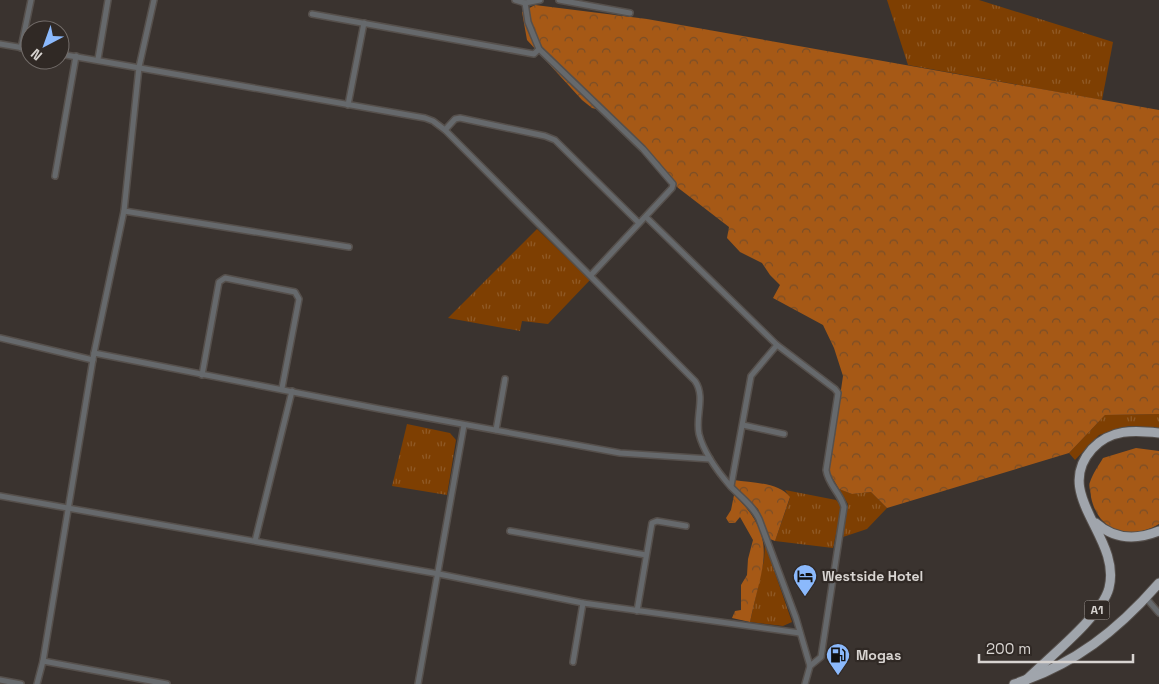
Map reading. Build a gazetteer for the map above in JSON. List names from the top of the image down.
{
  "streets": {
    "highway": ["A1"]
  },
  "places": {
    "hotel": ["Westside Hotel"],
    "fuel station": ["Mogas"]
  },
  "scale_bar": "200 m",
  "north": "bottom left"
}
